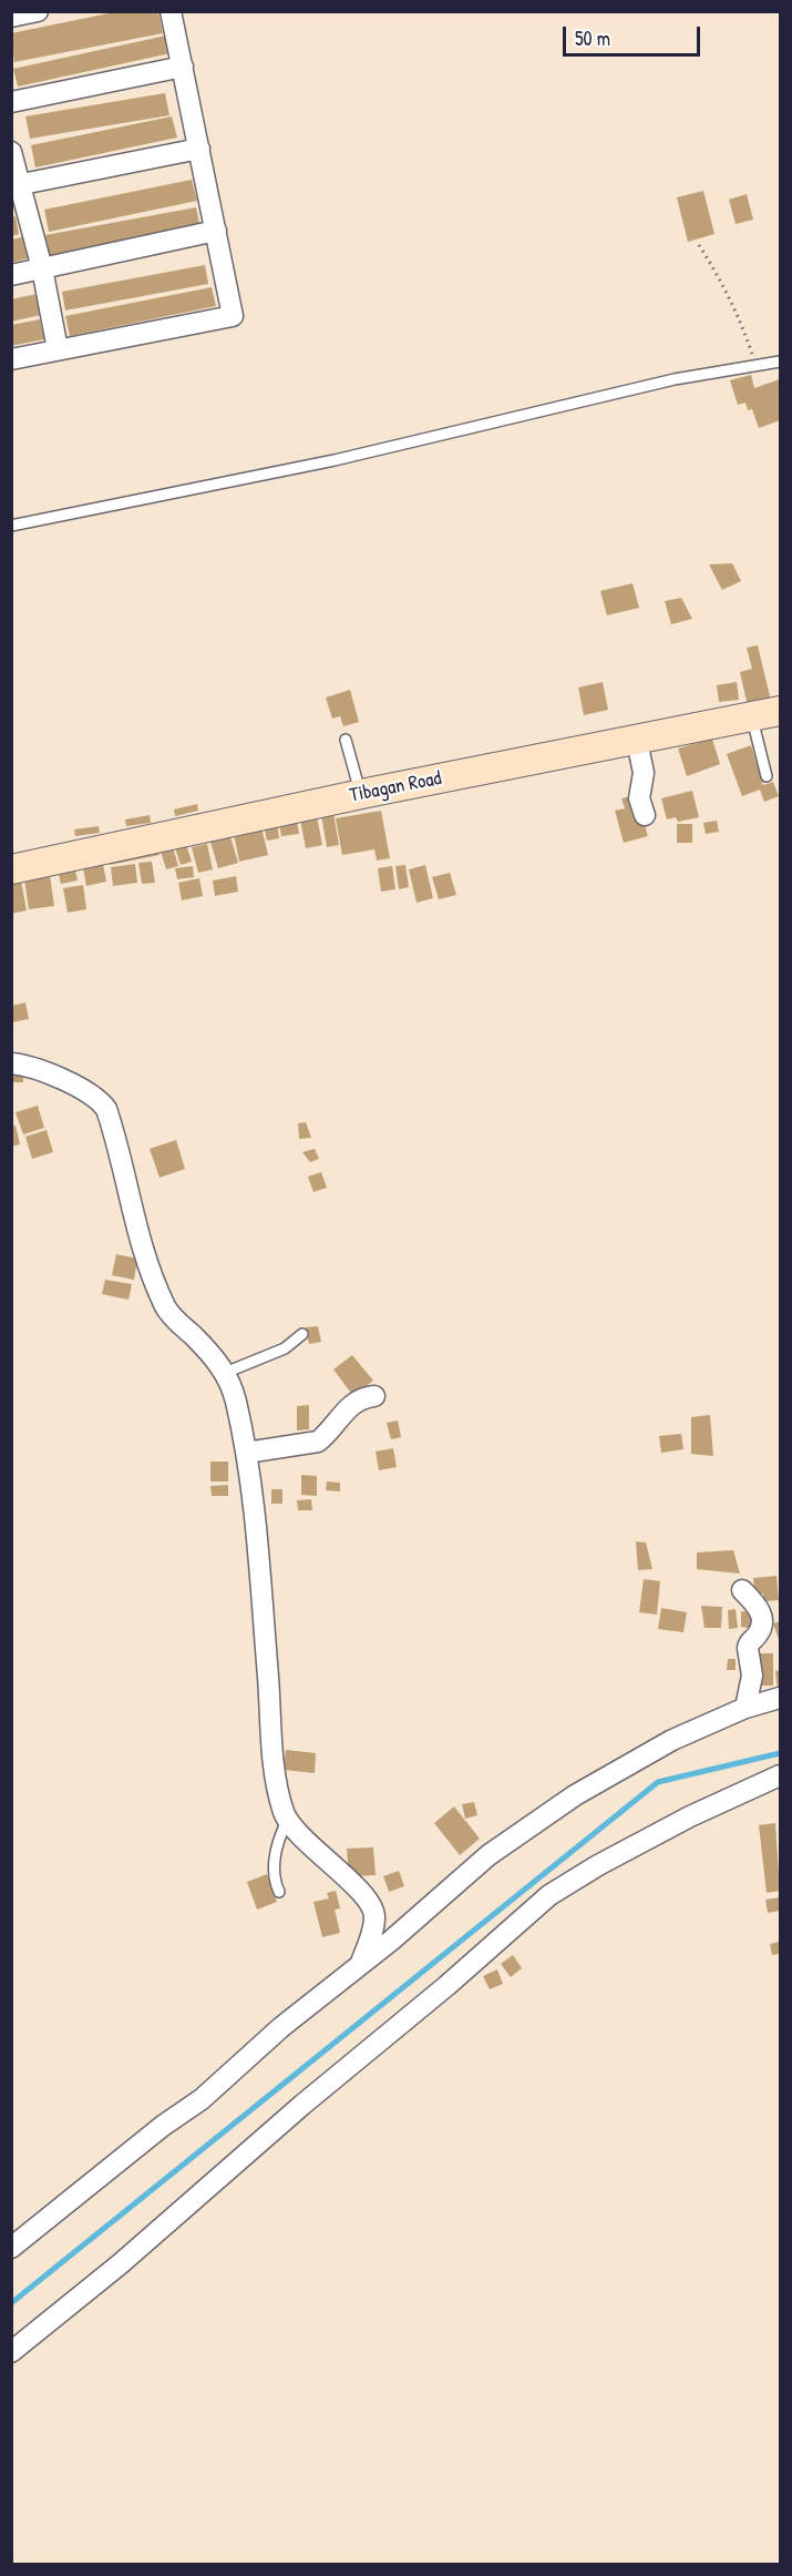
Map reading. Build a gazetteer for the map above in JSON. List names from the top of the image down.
{
  "streets": {
    "main road": ["Tibagan Road"]
  },
  "scale_bar": "50 m"
}
